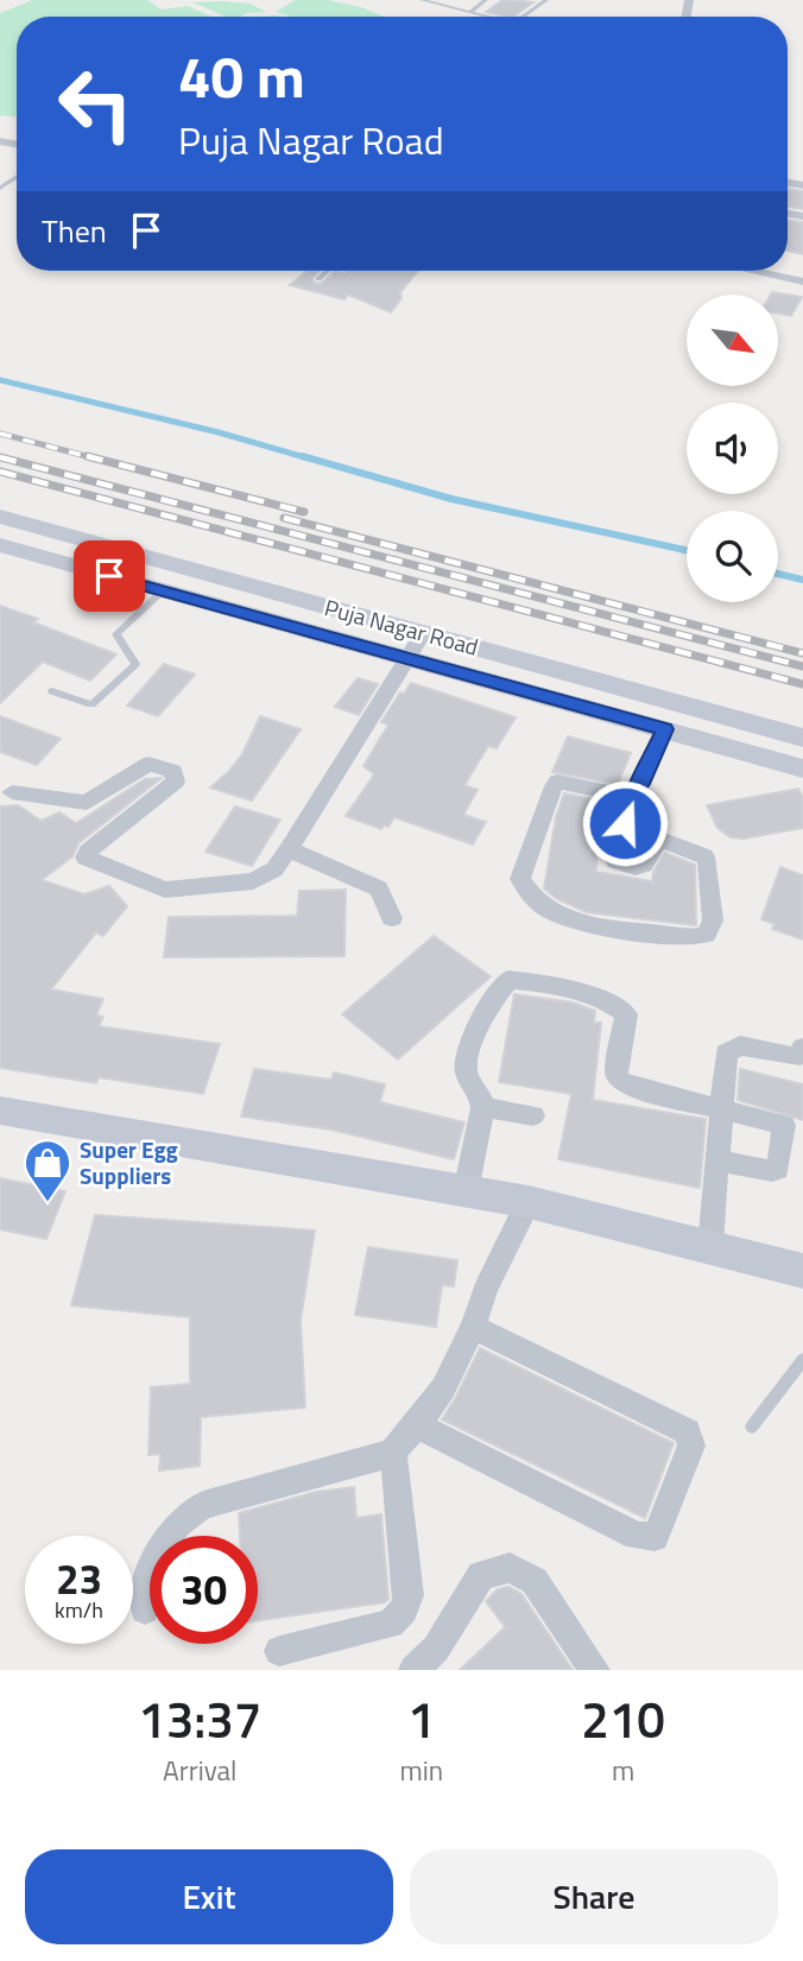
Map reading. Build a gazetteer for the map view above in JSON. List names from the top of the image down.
{
  "streets": {
    "street": ["Puja Nagar Road"]
  },
  "places": {
    "shop": ["Super Egg Suppliers"]
  },
  "north": "bottom right",
  "page": {
    "turn": ["40 m", "Puja Nagar Road"],
    "then": "Then",
    "speed": "23 km/h",
    "limit": "30",
    "eta": [
      "13:37",
      "Arrival",
      "1",
      "min",
      "210",
      "m"
    ],
    "buttons": ["Exit", "Share"]
  }
}
